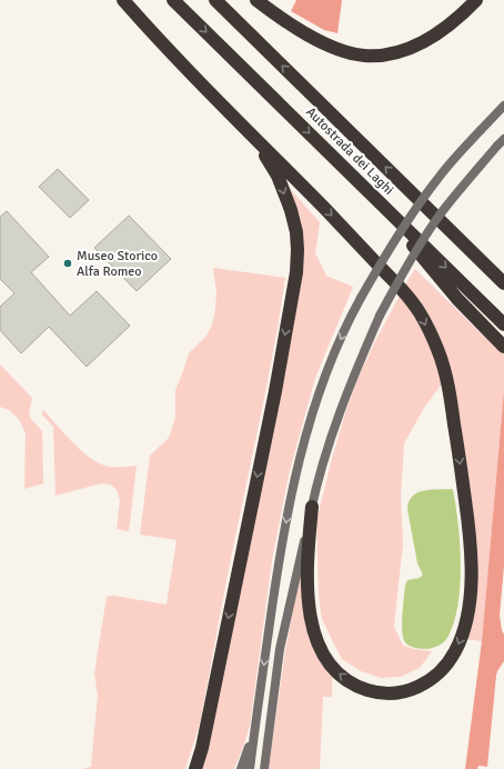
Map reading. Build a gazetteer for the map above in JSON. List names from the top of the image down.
{
  "streets": {
    "highway": ["Autostrada dei Laghi"]
  },
  "places": ["Museo Storico Alfa Romeo"]
}
